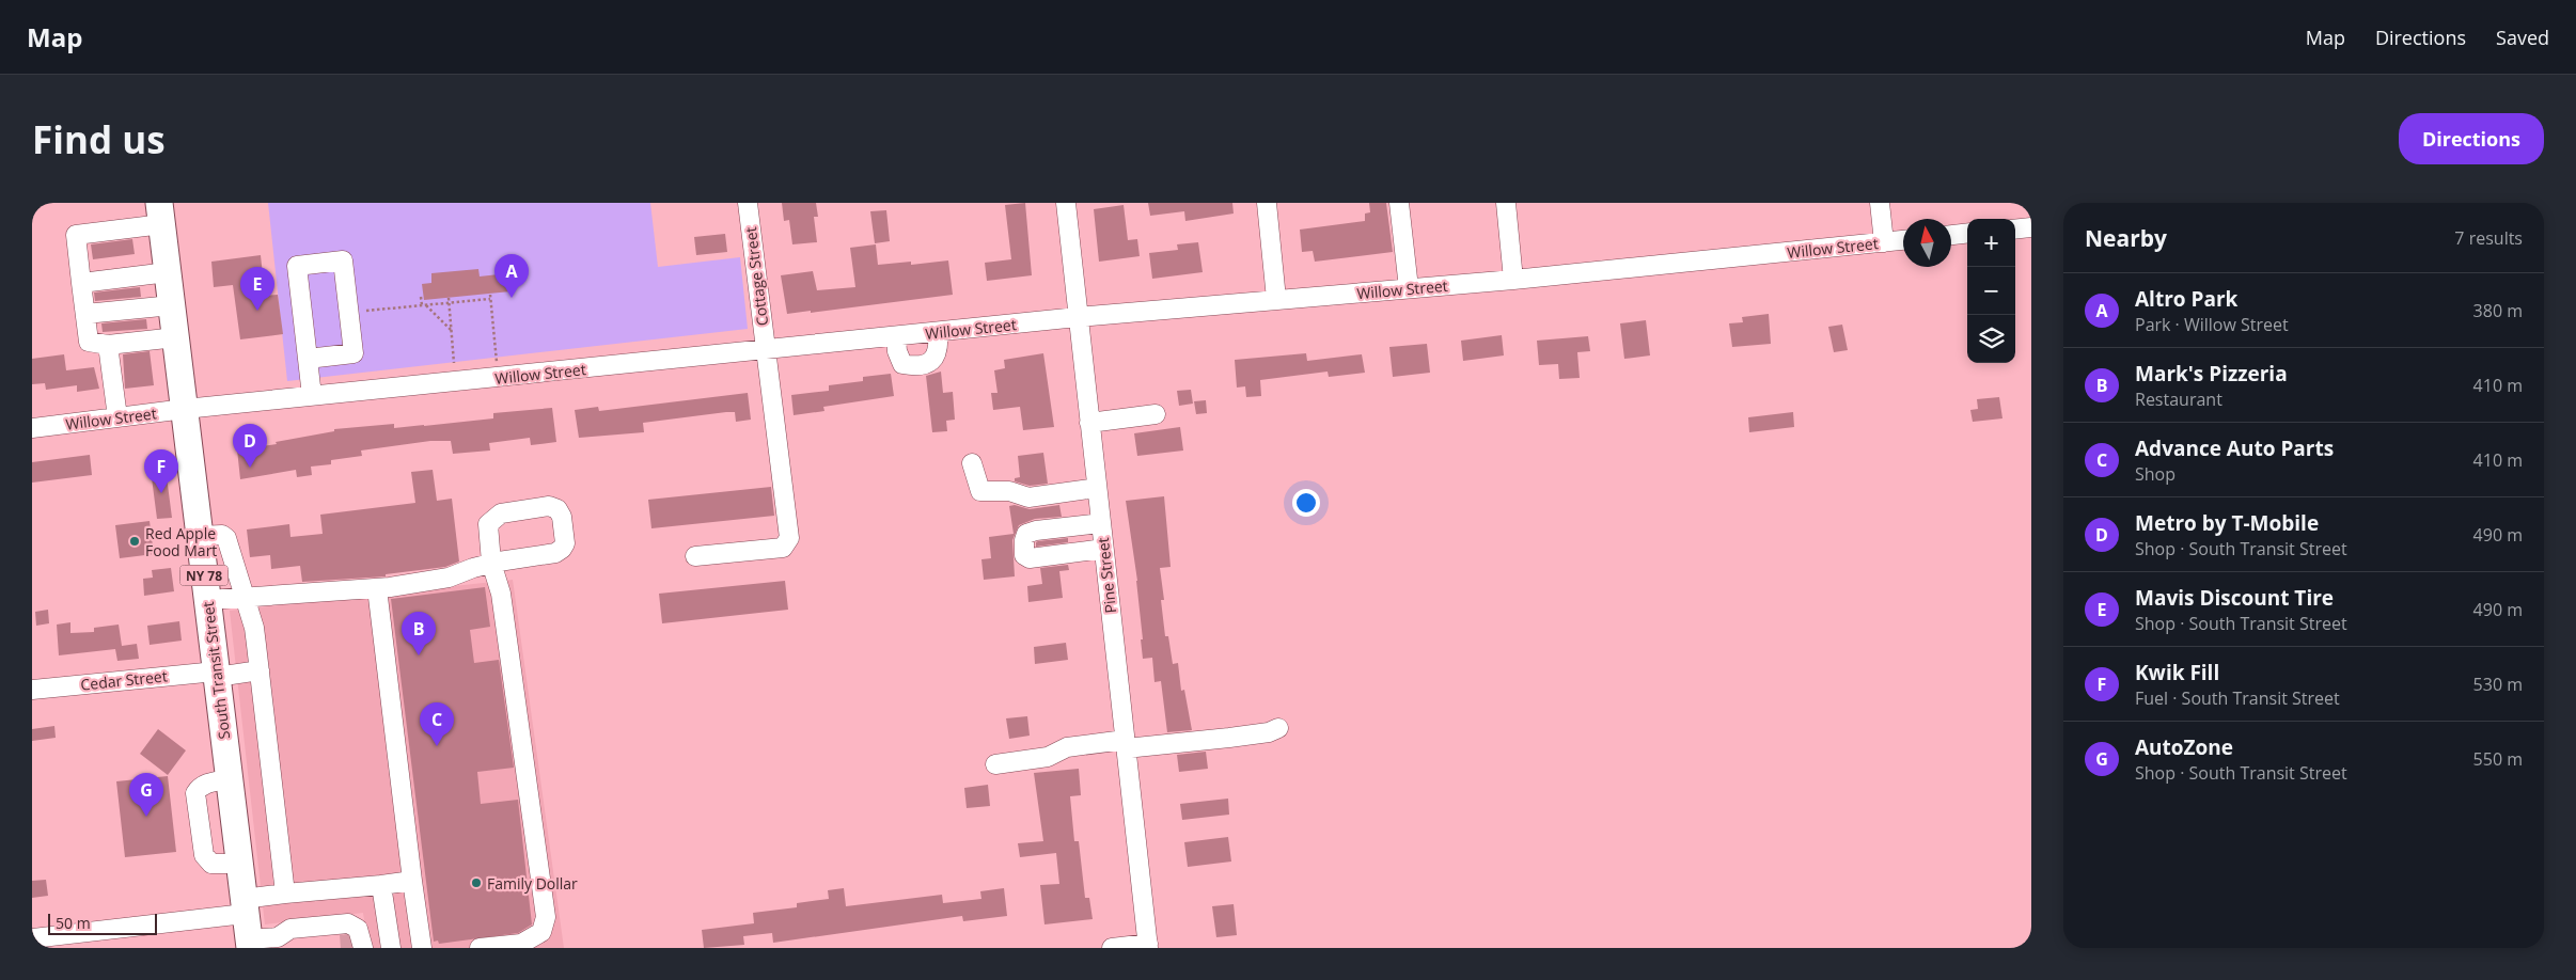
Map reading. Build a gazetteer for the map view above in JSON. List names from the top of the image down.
{
  "streets": {
    "highway": ["NY 78", "South Transit Street"],
    "street": [
      "Willow Street",
      "Cottage Street",
      "Pine Street",
      "Cedar Street"
    ]
  },
  "crossings": [
    ["Willow Street", "Cottage Street"],
    ["Willow Street", "Pine Street"],
    ["Willow Street", "South Transit Street"],
    ["South Transit Street", "Cedar Street"]
  ],
  "places": ["Red Apple Food Mart", "Family Dollar"],
  "scale_bar": "50 m",
  "north": "top",
  "page": {
    "header": "Map",
    "nav": ["Map", "Directions", "Saved"],
    "buttons": "Directions",
    "title": "Find us",
    "heading": ["Nearby", "7 results"],
    "map_buttons": ["+", "−"],
    "pins": [
      "A",
      "E",
      "D",
      "F",
      "B",
      "C",
      "G"
    ],
    "list": [
      {
        "mark": "A",
        "name": "Altro Park",
        "note": "Park · Willow Street",
        "value": "380 m"
      },
      {
        "mark": "B",
        "name": "Mark's Pizzeria",
        "note": "Restaurant",
        "value": "410 m"
      },
      {
        "mark": "C",
        "name": "Advance Auto Parts",
        "note": "Shop",
        "value": "410 m"
      },
      {
        "mark": "D",
        "name": "Metro by T-Mobile",
        "note": "Shop · South Transit Street",
        "value": "490 m"
      },
      {
        "mark": "E",
        "name": "Mavis Discount Tire",
        "note": "Shop · South Transit Street",
        "value": "490 m"
      },
      {
        "mark": "F",
        "name": "Kwik Fill",
        "note": "Fuel · South Transit Street",
        "value": "530 m"
      },
      {
        "mark": "G",
        "name": "AutoZone",
        "note": "Shop · South Transit Street",
        "value": "550 m"
      }
    ],
    "scale": "50 m"
  }
}
